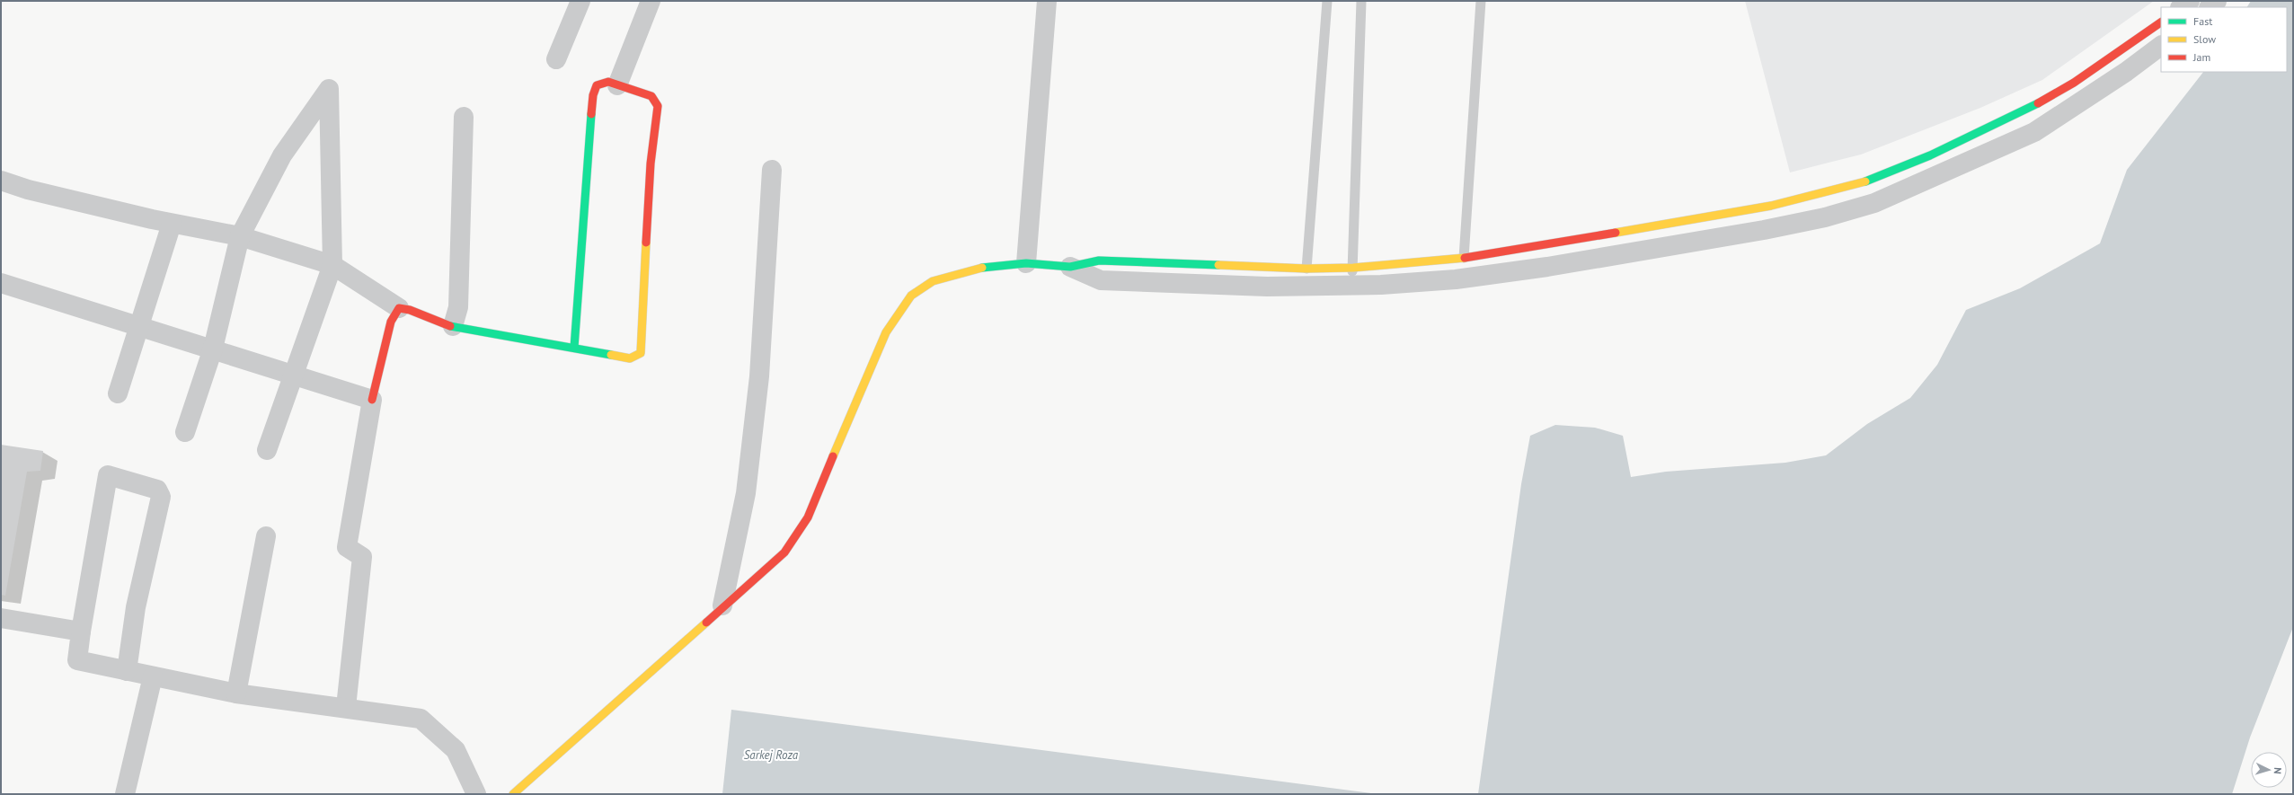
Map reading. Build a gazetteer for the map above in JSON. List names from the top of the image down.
{
  "water": ["Sarkej Roza"],
  "legend": ["Fast", "Slow", "Jam"],
  "north": "right"
}
